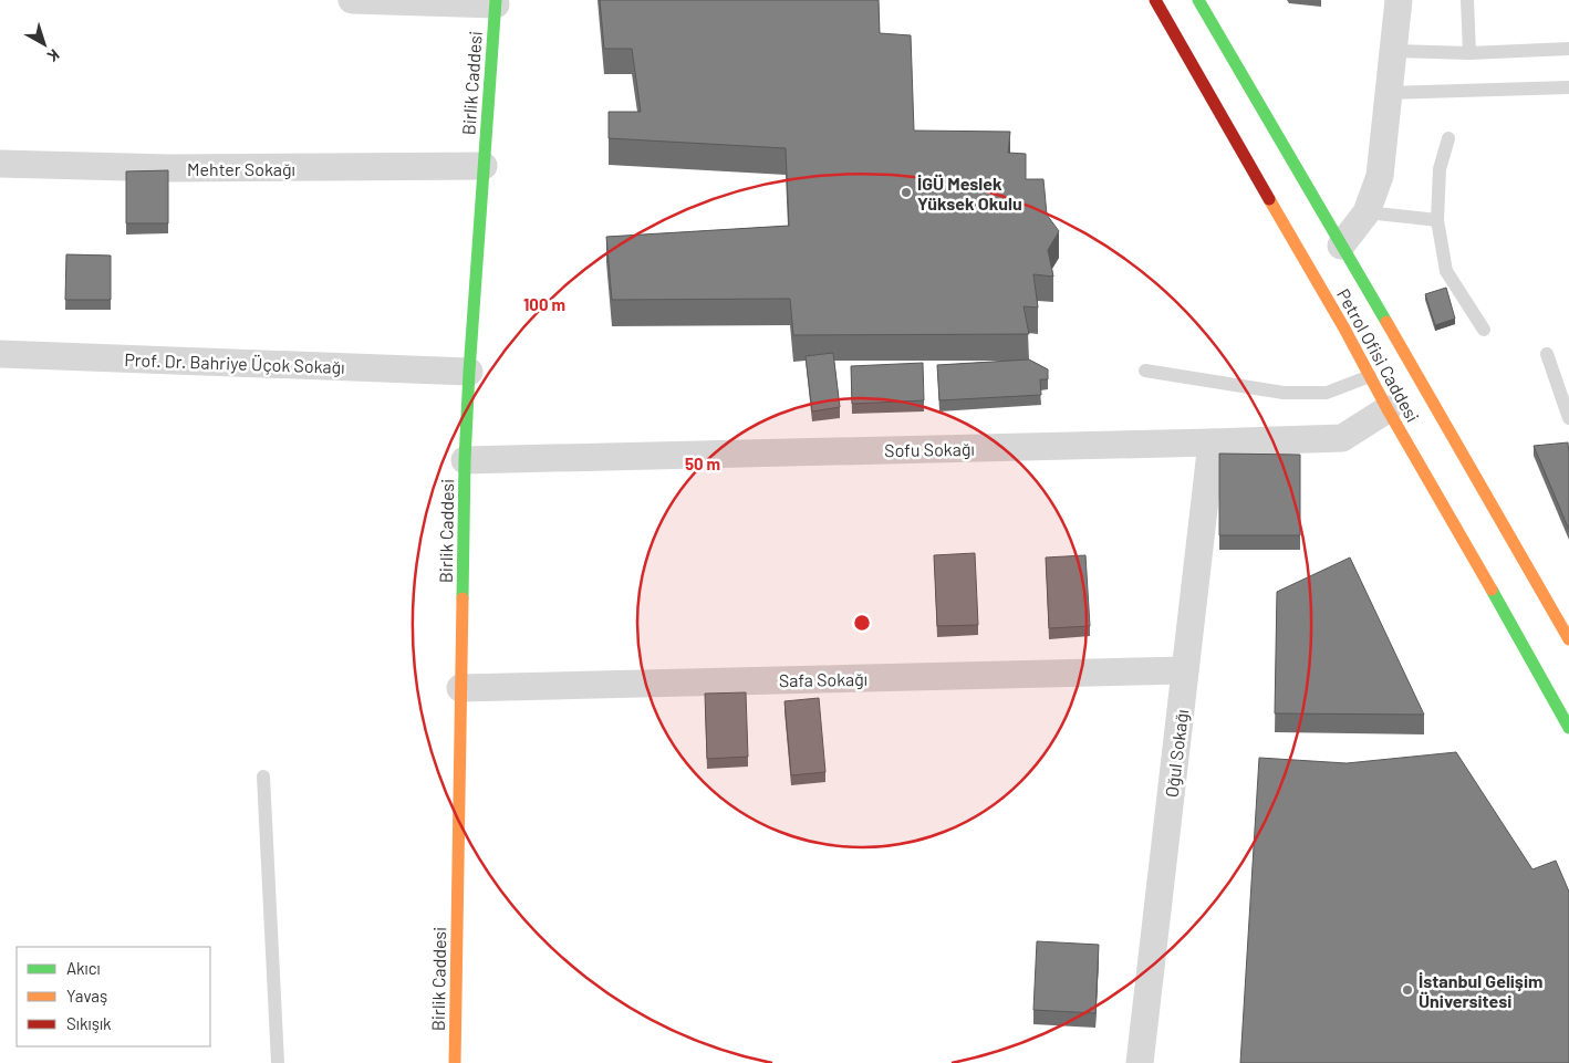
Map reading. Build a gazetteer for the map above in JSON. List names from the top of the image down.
{
  "streets": {
    "main road": ["Birlik Caddesi", "Petrol Ofisi Caddesi"],
    "street": [
      "Mehter Sokağı",
      "Prof. Dr. Bahriye Üçok Sokağı",
      "Sofu Sokağı",
      "Safa Sokağı",
      "Oğul Sokağı"
    ]
  },
  "crossings": [
    ["Birlik Caddesi", "Mehter Sokağı"],
    ["Birlik Caddesi", "Prof. Dr. Bahriye Üçok Sokağı"],
    ["Birlik Caddesi", "Sofu Sokağı"],
    ["Birlik Caddesi", "Safa Sokağı"],
    ["Petrol Ofisi Caddesi", "Sofu Sokağı"],
    ["Sofu Sokağı", "Oğul Sokağı"],
    ["Safa Sokağı", "Oğul Sokağı"]
  ],
  "places": ["İGÜ Meslek Yüksek Okulu", "İstanbul Gelişim Üniversitesi"],
  "legend": ["Akıcı", "Yavaş", "Sıkışık"],
  "north": "bottom right",
  "rings": ["100 m", "50 m"]
}
